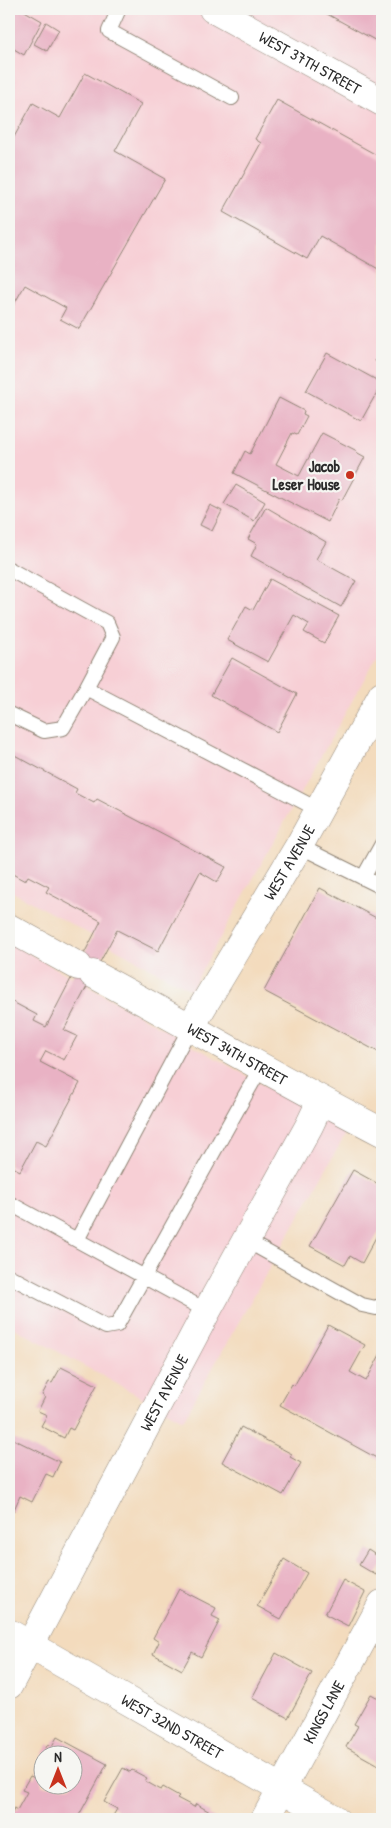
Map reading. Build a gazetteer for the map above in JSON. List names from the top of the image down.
{
  "streets": {
    "street": [
      "WEST 37TH STREET",
      "WEST AVENUE",
      "WEST 34TH STREET",
      "KINGS LANE",
      "WEST 32ND STREET"
    ]
  },
  "crossings": [
    ["WEST AVENUE", "WEST 34TH STREET"],
    ["WEST AVENUE", "WEST 32ND STREET"],
    ["KINGS LANE", "WEST 32ND STREET"]
  ],
  "places": ["Jacob Leser House"],
  "north": "top"
}
